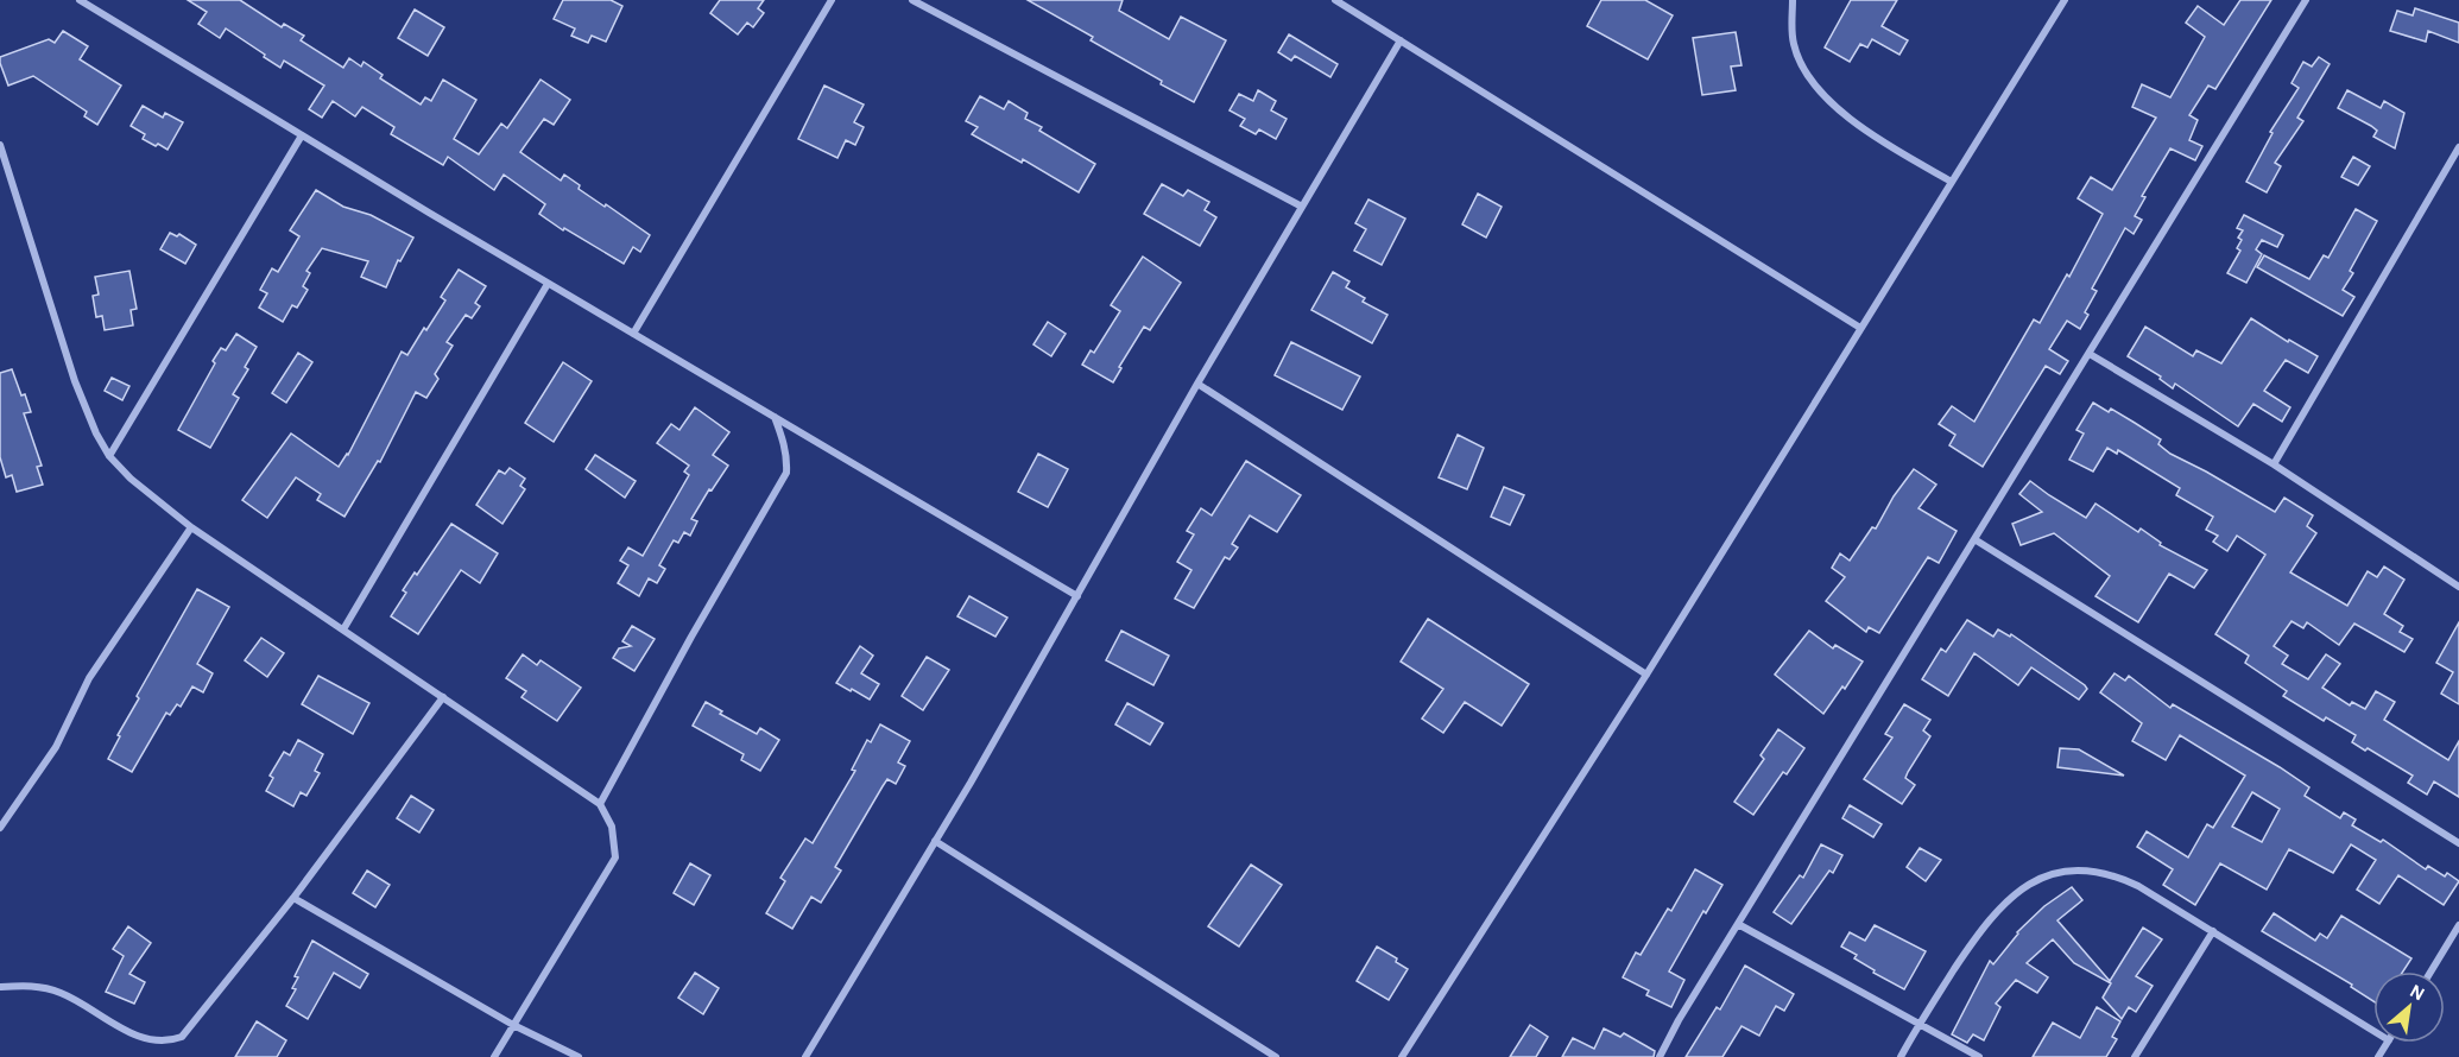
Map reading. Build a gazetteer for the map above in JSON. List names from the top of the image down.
{
  "north": "top right"
}
